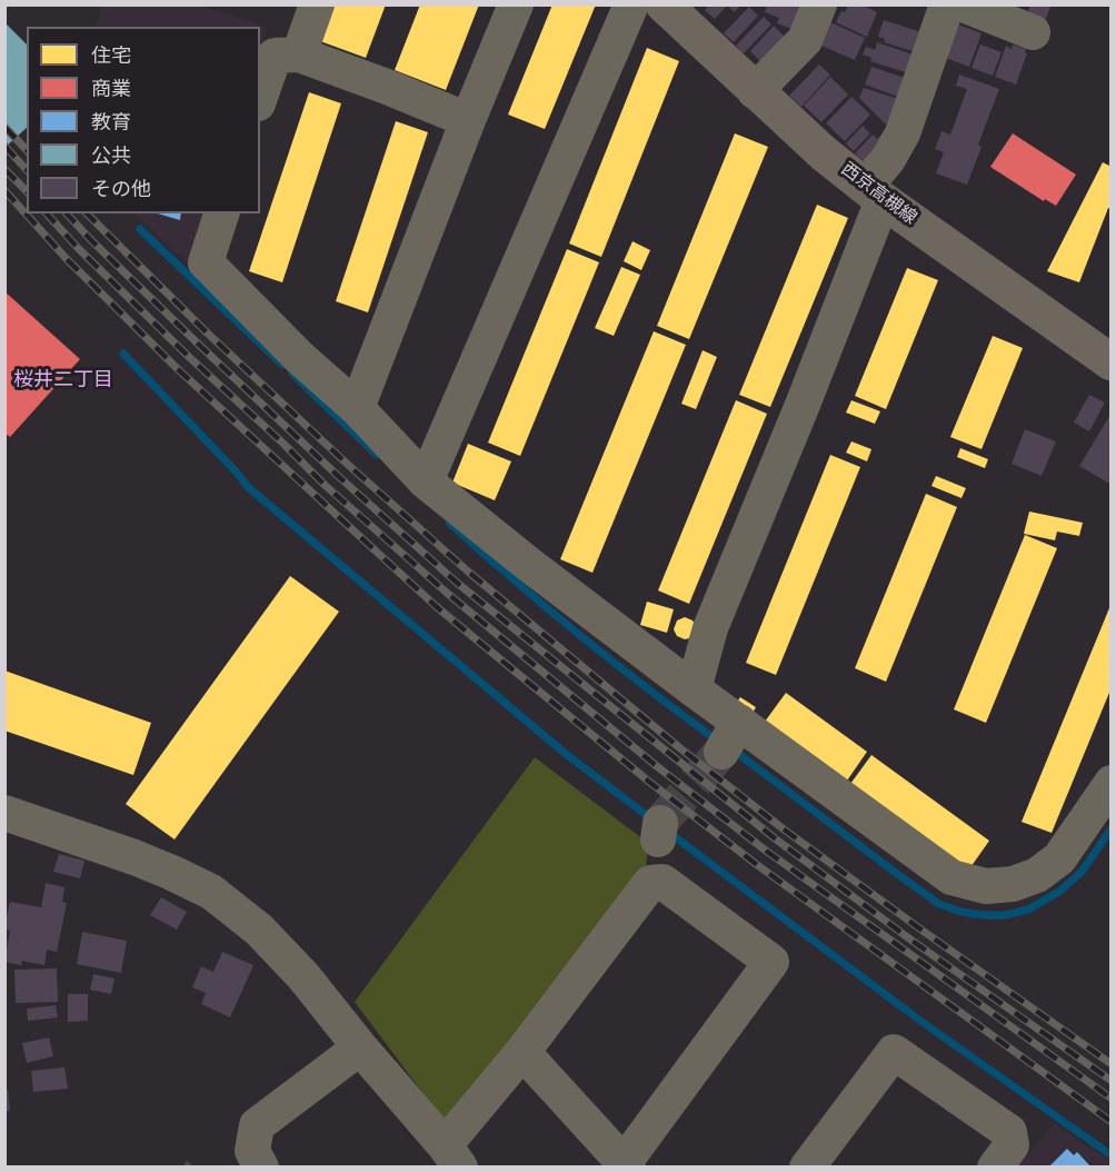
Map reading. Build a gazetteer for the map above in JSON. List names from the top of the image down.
{
  "streets": {
    "main road": ["西京高槻線"]
  },
  "districts": ["桜井二丁目"],
  "legend": [
    "住宅",
    "商業",
    "教育",
    "公共",
    "その他"
  ]
}
